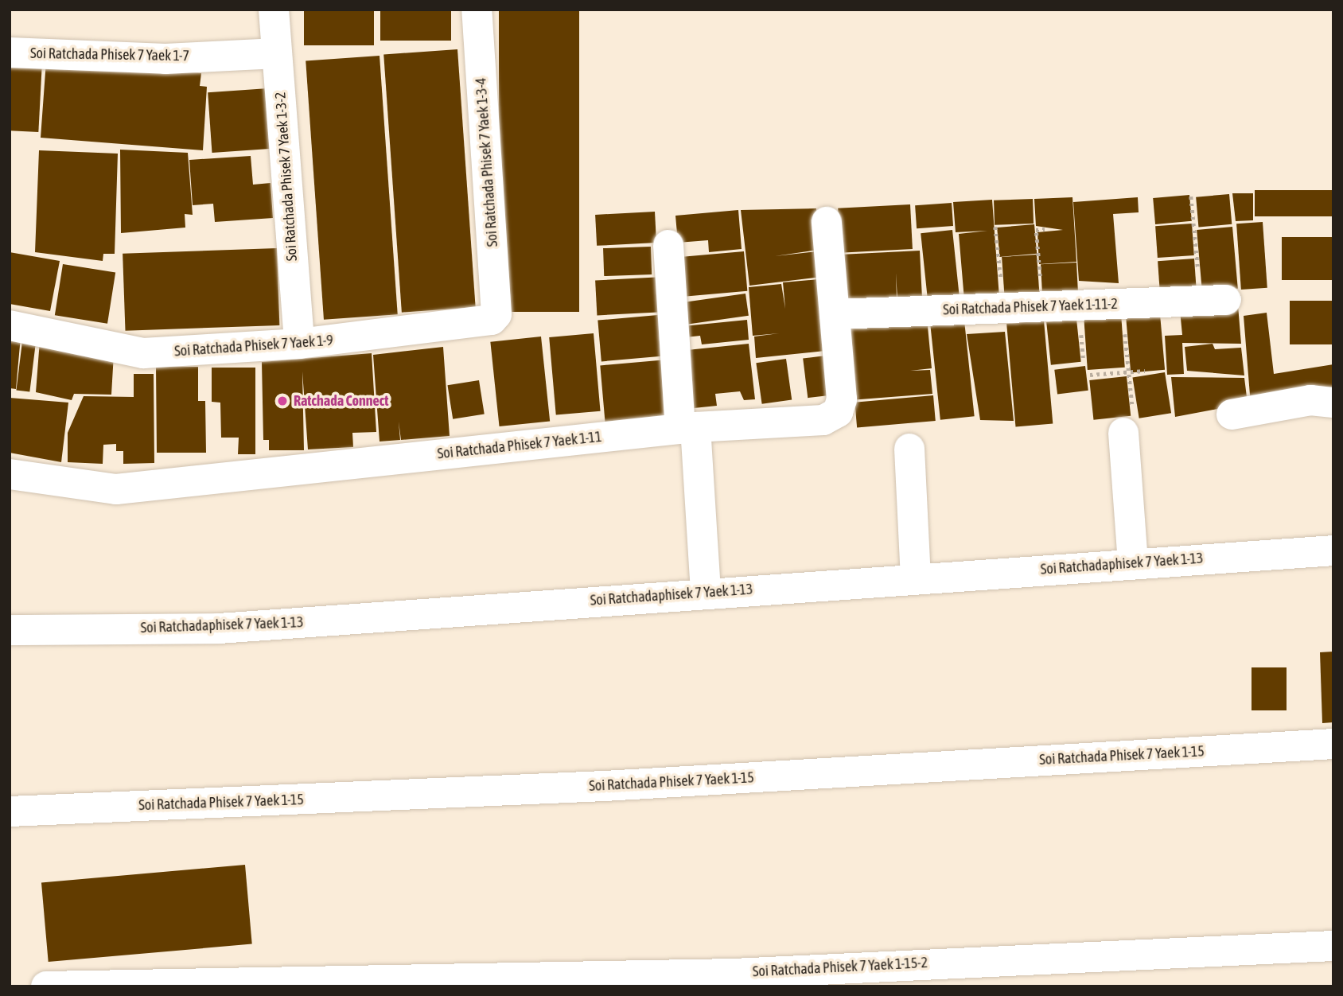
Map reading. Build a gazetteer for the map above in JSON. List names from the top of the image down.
{
  "streets": {
    "street": [
      "Soi Ratchada Phisek 7 Yaek 1-7",
      "Soi Ratchada Phisek 7 Yaek 1-3-4",
      "Soi Ratchada Phisek 7 Yaek 1-3-2",
      "Soi Ratchada Phisek 7 Yaek 1-11-2",
      "Soi Ratchada Phisek 7 Yaek 1-9",
      "Soi Ratchada Phisek 7 Yaek 1-11",
      "Soi Ratchadaphisek 7 Yaek 1-13",
      "Soi Ratchada Phisek 7 Yaek 1-15",
      "Soi Ratchada Phisek 7 Yaek 1-15-2"
    ]
  },
  "crossings": [
    ["Soi Ratchada Phisek 7 Yaek 1-7", "Soi Ratchada Phisek 7 Yaek 1-3-2"],
    ["Soi Ratchada Phisek 7 Yaek 1-3-4", "Soi Ratchada Phisek 7 Yaek 1-9"],
    ["Soi Ratchada Phisek 7 Yaek 1-3-2", "Soi Ratchada Phisek 7 Yaek 1-9"],
    ["Soi Ratchada Phisek 7 Yaek 1-11-2", "Soi Ratchada Phisek 7 Yaek 1-11"]
  ],
  "places": ["Ratchada Connect"]
}
